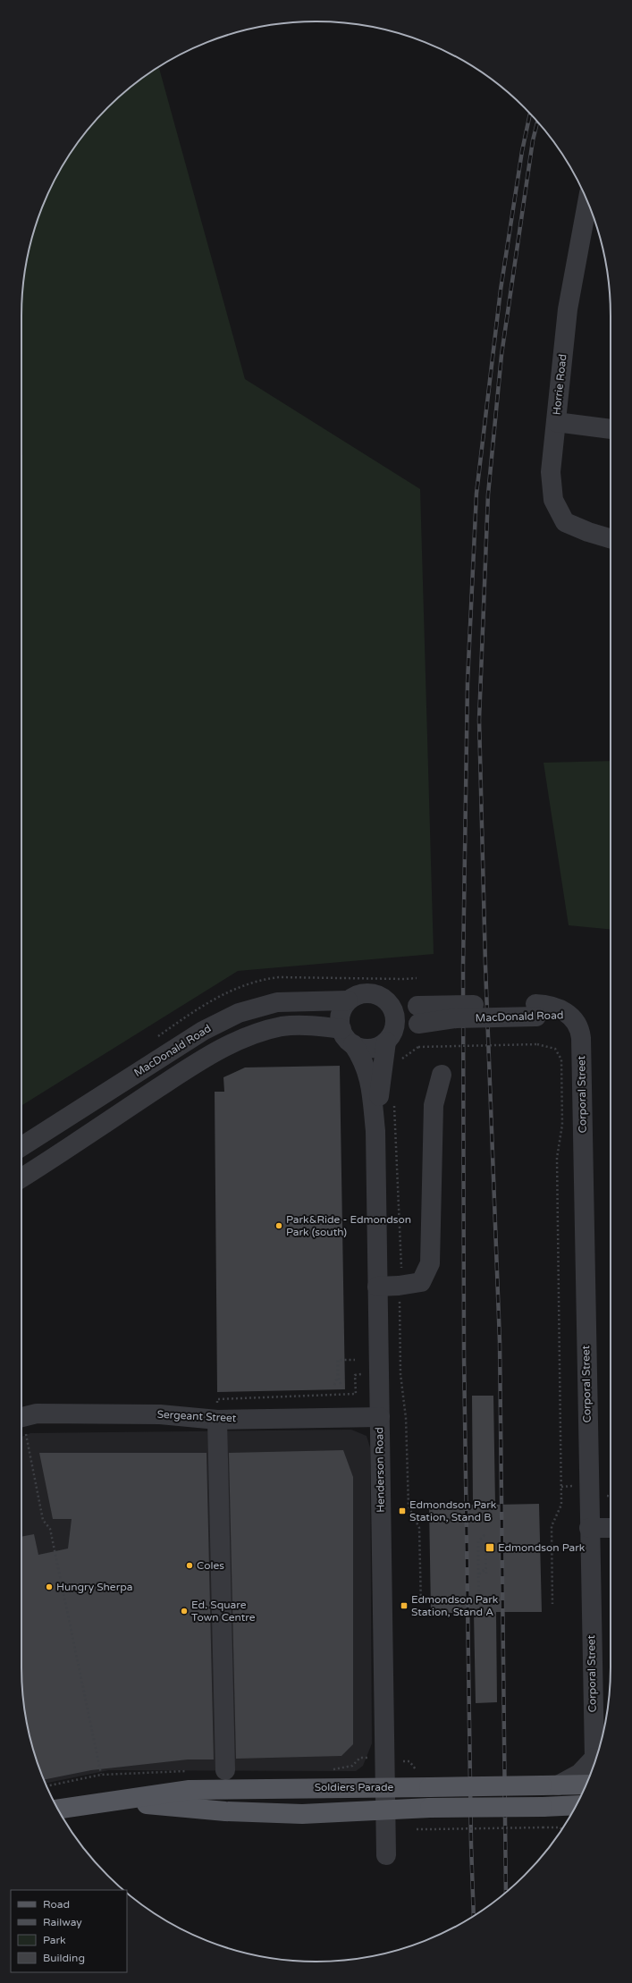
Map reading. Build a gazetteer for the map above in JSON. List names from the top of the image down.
{
  "streets": {
    "main road": ["Soldiers Parade"],
    "street": [
      "Horrie Road",
      "MacDonald Road",
      "Corporal Street",
      "Sergeant Street",
      "Henderson Road"
    ]
  },
  "crossings": [
    ["MacDonald Road", "Corporal Street"],
    ["MacDonald Road", "Henderson Road"],
    ["Corporal Street", "Soldiers Parade"],
    ["Sergeant Street", "Henderson Road"],
    ["Henderson Road", "Soldiers Parade"]
  ],
  "places": {
    "other": [
      "Park&Ride - Edmondson Park (south)",
      "Coles",
      "Hungry Sherpa",
      "Ed. Square Town Centre"
    ],
    "transit": ["Edmondson Park Station, Stand B", "Edmondson Park", "Edmondson Park Station, Stand A"]
  },
  "legend": [
    "Road",
    "Railway",
    "Park",
    "Building"
  ]
}
